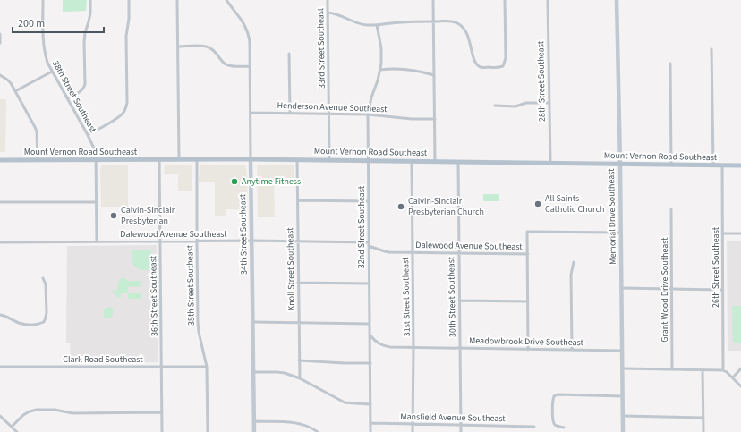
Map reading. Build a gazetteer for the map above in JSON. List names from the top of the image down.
{
  "streets": {
    "main road": ["Mount Vernon Road Southeast"],
    "street": [
      "33rd Street Southeast",
      "28th Street Southeast",
      "38th Street Southeast",
      "Henderson Avenue Southeast",
      "Memorial Drive Southeast",
      "32nd Street Southeast",
      "Dalewood Avenue Southeast",
      "34th Street Southeast",
      "26th Street Southeast",
      "Knoll Street Southeast",
      "35th Street Southeast",
      "Grant Wood Drive Southeast",
      "36th Street Southeast",
      "31st Street Southeast",
      "30th Street Southeast",
      "Meadowbrook Drive Southeast",
      "Clark Road Southeast",
      "Mansfield Avenue Southeast"
    ]
  },
  "crossings": [
    ["33rd Street Southeast", "Henderson Avenue Southeast"],
    ["33rd Street Southeast", "Mount Vernon Road Southeast"],
    ["28th Street Southeast", "Mount Vernon Road Southeast"],
    ["38th Street Southeast", "Mount Vernon Road Southeast"],
    ["38th Street Southeast", "Dalewood Avenue Southeast"],
    ["Henderson Avenue Southeast", "32nd Street Southeast"],
    ["Henderson Avenue Southeast", "34th Street Southeast"],
    ["Mount Vernon Road Southeast", "Memorial Drive Southeast"],
    ["Mount Vernon Road Southeast", "32nd Street Southeast"],
    ["Mount Vernon Road Southeast", "34th Street Southeast"],
    ["Mount Vernon Road Southeast", "26th Street Southeast"],
    ["Mount Vernon Road Southeast", "Knoll Street Southeast"],
    ["Mount Vernon Road Southeast", "35th Street Southeast"],
    ["Mount Vernon Road Southeast", "36th Street Southeast"],
    ["Mount Vernon Road Southeast", "31st Street Southeast"],
    ["Mount Vernon Road Southeast", "30th Street Southeast"],
    ["Memorial Drive Southeast", "Dalewood Avenue Southeast"],
    ["Memorial Drive Southeast", "Meadowbrook Drive Southeast"],
    ["32nd Street Southeast", "Dalewood Avenue Southeast"],
    ["32nd Street Southeast", "Meadowbrook Drive Southeast"],
    ["32nd Street Southeast", "Mansfield Avenue Southeast"],
    ["Dalewood Avenue Southeast", "34th Street Southeast"],
    ["Dalewood Avenue Southeast", "Knoll Street Southeast"],
    ["Dalewood Avenue Southeast", "35th Street Southeast"],
    ["Dalewood Avenue Southeast", "36th Street Southeast"],
    ["Dalewood Avenue Southeast", "31st Street Southeast"],
    ["Dalewood Avenue Southeast", "30th Street Southeast"],
    ["35th Street Southeast", "Clark Road Southeast"],
    ["36th Street Southeast", "Clark Road Southeast"],
    ["31st Street Southeast", "Meadowbrook Drive Southeast"],
    ["31st Street Southeast", "Mansfield Avenue Southeast"],
    ["30th Street Southeast", "Meadowbrook Drive Southeast"],
    ["30th Street Southeast", "Mansfield Avenue Southeast"]
  ],
  "places": [
    "Anytime Fitness",
    "All Saints Catholic Church",
    "Calvin-Sinclair Presbyterian Church",
    "Calvin-Sinclair Presbyterian"
  ],
  "scale_bar": "200 m"
}
